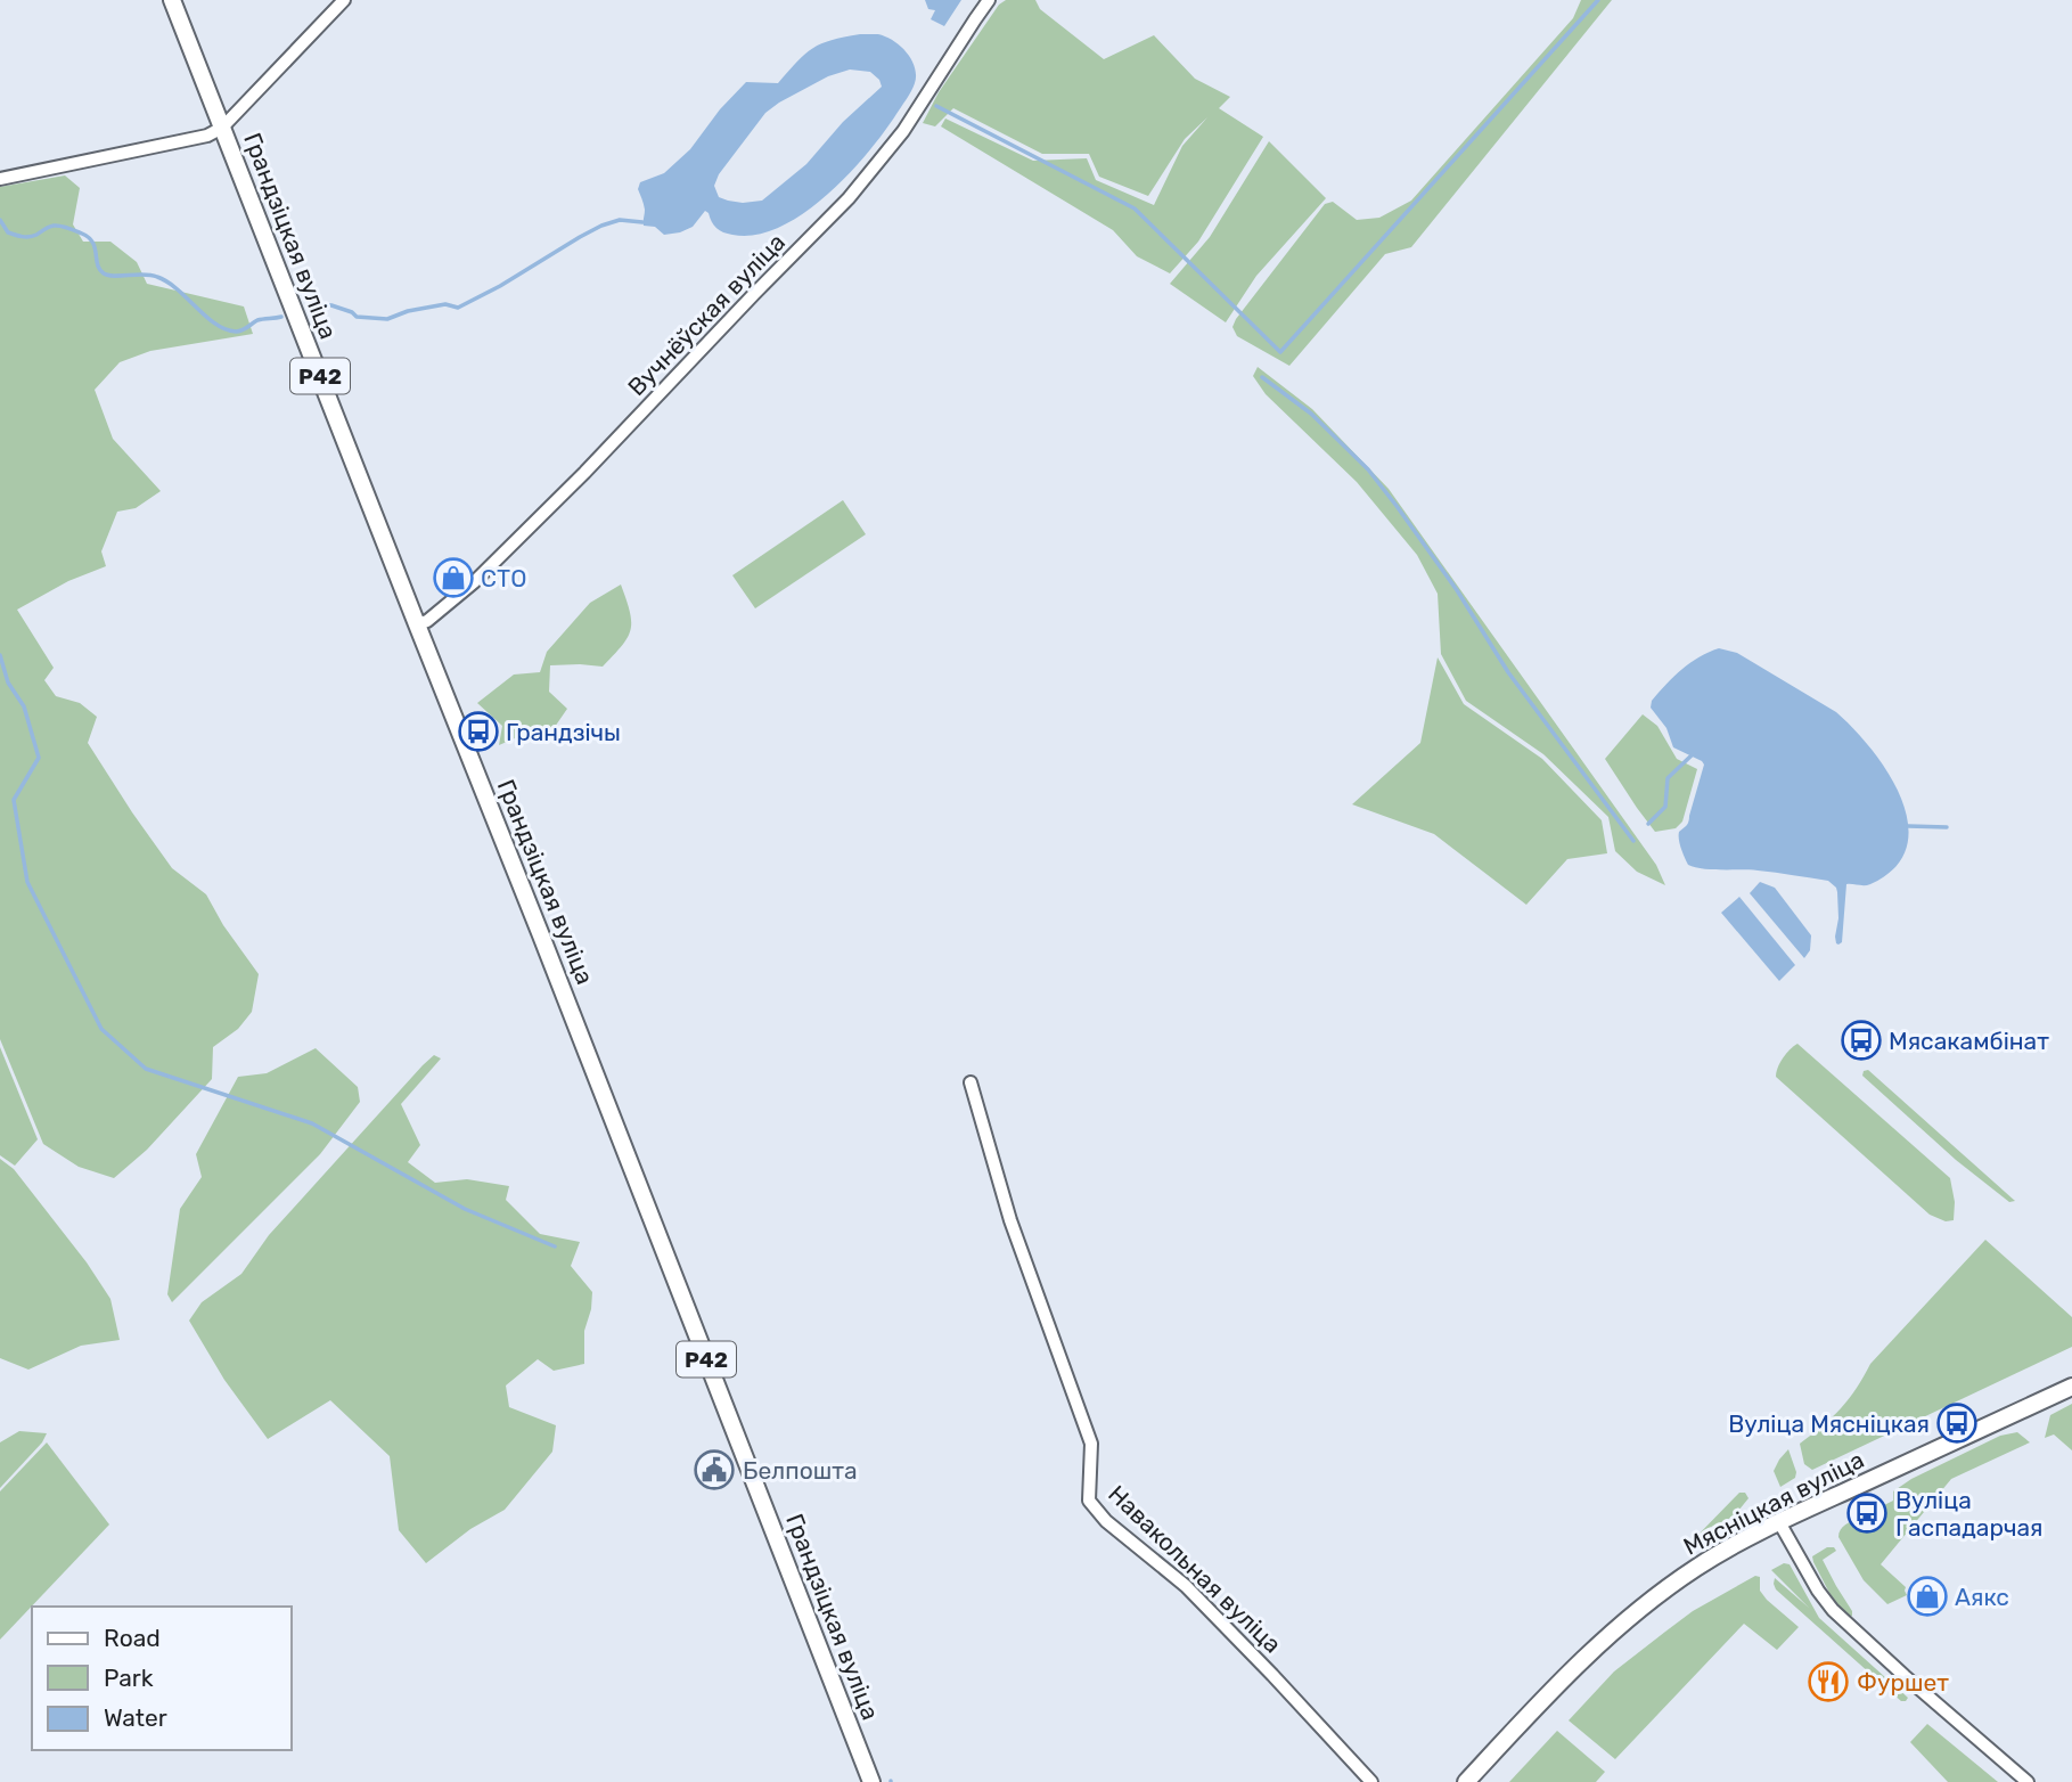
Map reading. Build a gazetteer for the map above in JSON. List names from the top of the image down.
{
  "streets": {
    "main road": ["Грандзіцкая вуліца", "Р42", "Мясніцкая вуліца"],
    "street": ["Вучнёўская вуліца", "Навакольная вуліца"]
  },
  "crossings": [
    ["Грандзіцкая вуліца", "Вучнёўская вуліца"]
  ],
  "places": {
    "shop": ["СТО", "Аякс"],
    "bus stop": [
      "Грандзічы",
      "Мясакамбінат",
      "Вуліца Мясніцкая",
      "Вуліца Гаспадарчая"
    ],
    "public building": ["Белпошта"],
    "restaurant": ["Фуршет"]
  },
  "legend": ["Road", "Park", "Water"]
}
